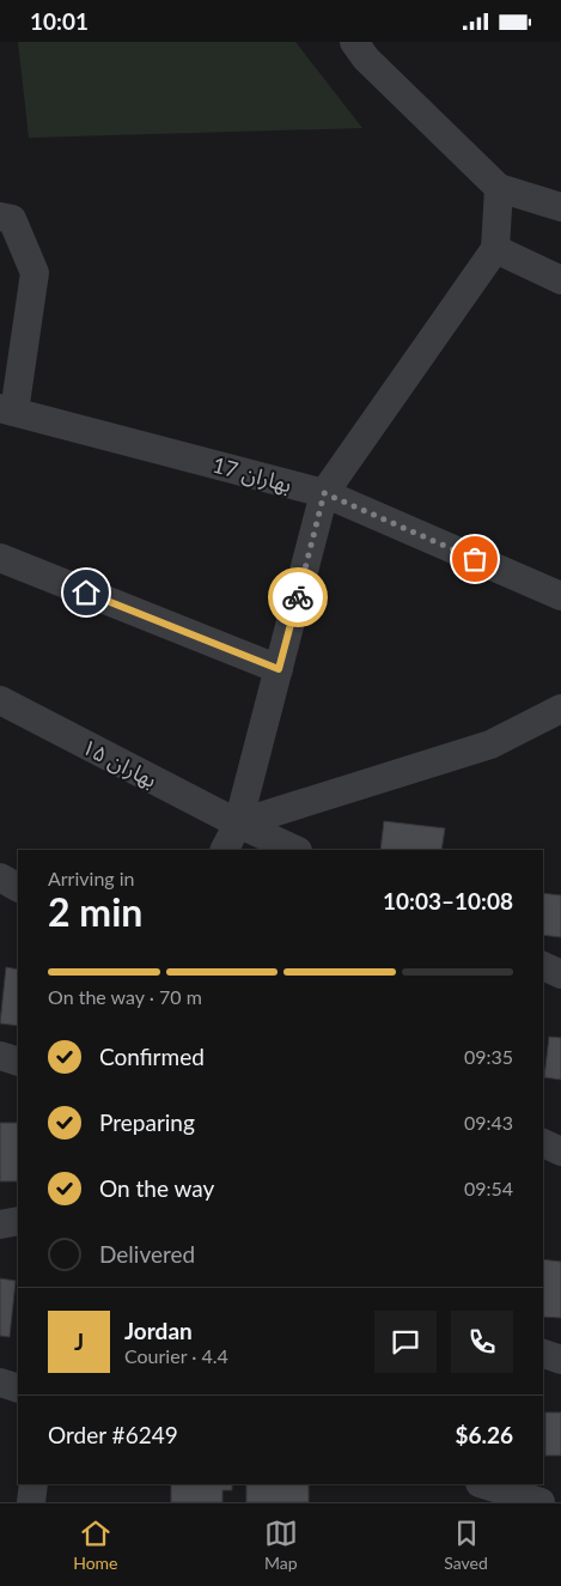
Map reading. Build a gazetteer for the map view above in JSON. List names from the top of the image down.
{
  "streets": {
    "street": ["بهاران 17", "بهاران ۱۵"]
  },
  "page": {
    "status": "10:01",
    "heading": ["2 min", "Arriving in", "10:03–10:08"],
    "panel": [
      "Jordan",
      "Courier · 4.4",
      "Order #6249",
      "$6.26"
    ],
    "bar": "On the way · 70 m",
    "list": [
      ["Confirmed", "09:35"],
      ["Preparing", "09:43"],
      ["On the way", "09:54"],
      "Delivered"
    ],
    "round": "J",
    "tabs": ["Home", "Map", "Saved"]
  }
}
